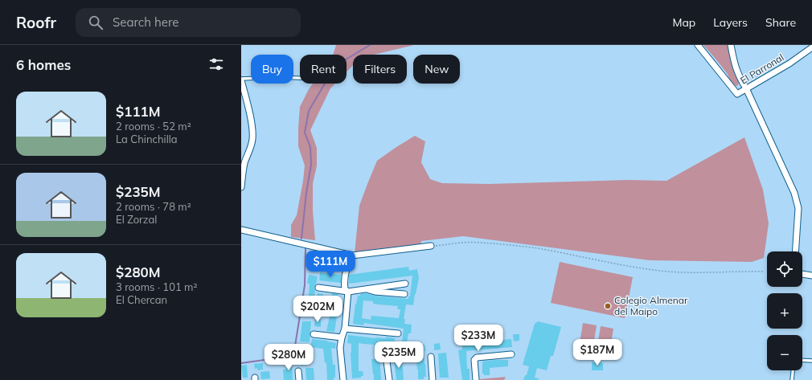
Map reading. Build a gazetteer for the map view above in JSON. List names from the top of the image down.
{
  "streets": {
    "street": ["El Parronal"]
  },
  "places": ["Colegio Almenar del Maipo"],
  "page": {
    "header": "Roofr",
    "search": "Search here",
    "nav": ["Map", "Layers", "Share"],
    "heading": "6 homes",
    "chip": [
      "Buy",
      "Rent",
      "Filters",
      "New"
    ],
    "list": [
      {
        "name": "$111M",
        "note": "2 rooms · 52 m² · La Chinchilla"
      },
      {
        "name": "$235M",
        "note": "2 rooms · 78 m² · El Zorzal"
      },
      {
        "name": "$280M",
        "note": "3 rooms · 101 m² · El Chercan"
      }
    ],
    "price": [
      "$111M",
      "$202M",
      "$233M",
      "$187M",
      "$235M",
      "$280M"
    ],
    "map_buttons": ["+", "−"]
  }
}
